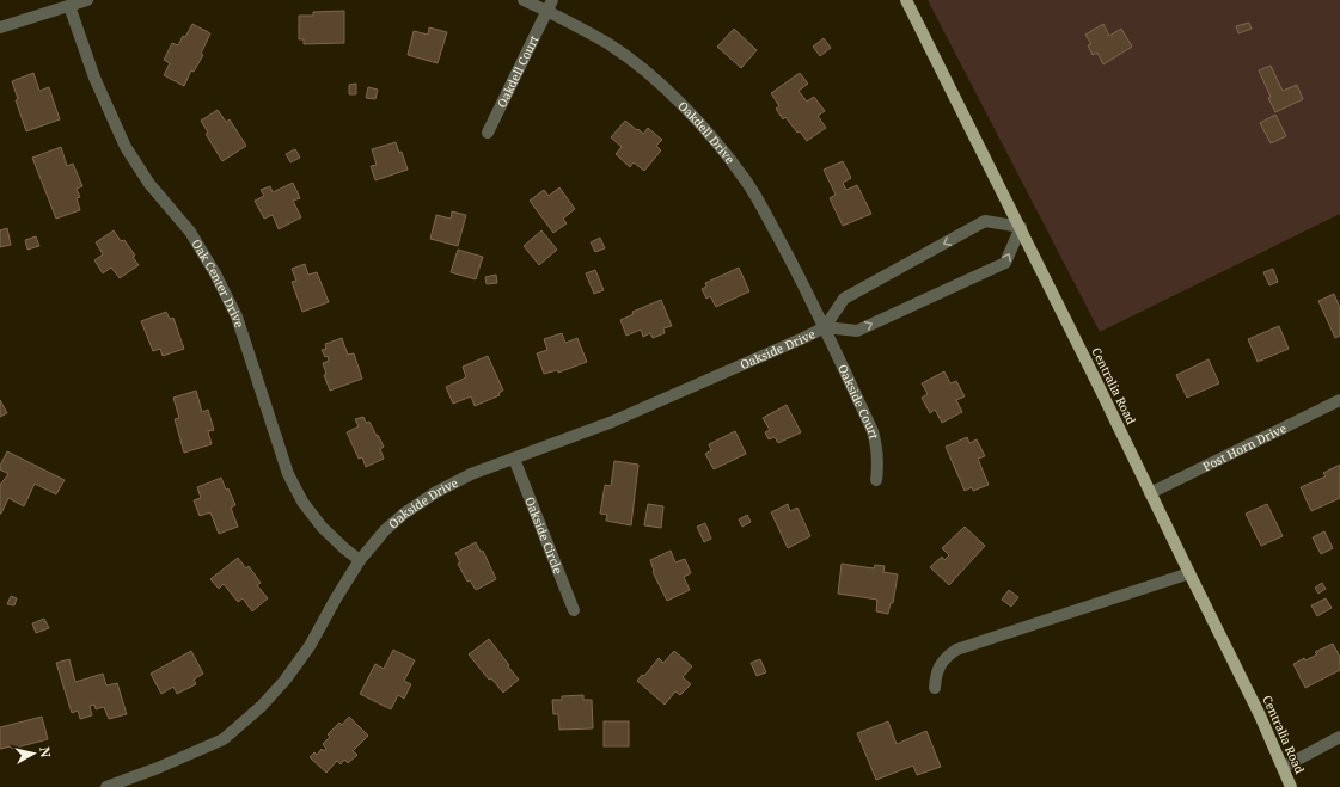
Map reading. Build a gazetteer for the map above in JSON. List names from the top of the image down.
{
  "streets": {
    "main road": ["Centralia Road"],
    "street": [
      "Oakdell Court",
      "Oakdell Drive",
      "Oak Center Drive",
      "Oakside Drive",
      "Oakside Court",
      "Post Horn Drive",
      "Oakside Circle"
    ]
  },
  "crossings": [
    ["Oakdell Court", "Oakdell Drive"],
    ["Oakdell Drive", "Oakside Drive"],
    ["Oakdell Drive", "Oakside Court"],
    ["Oak Center Drive", "Oakside Drive"],
    ["Oakside Drive", "Centralia Road"],
    ["Oakside Drive", "Oakside Court"],
    ["Oakside Drive", "Oakside Circle"],
    ["Centralia Road", "Post Horn Drive"]
  ],
  "north": "right"
}
